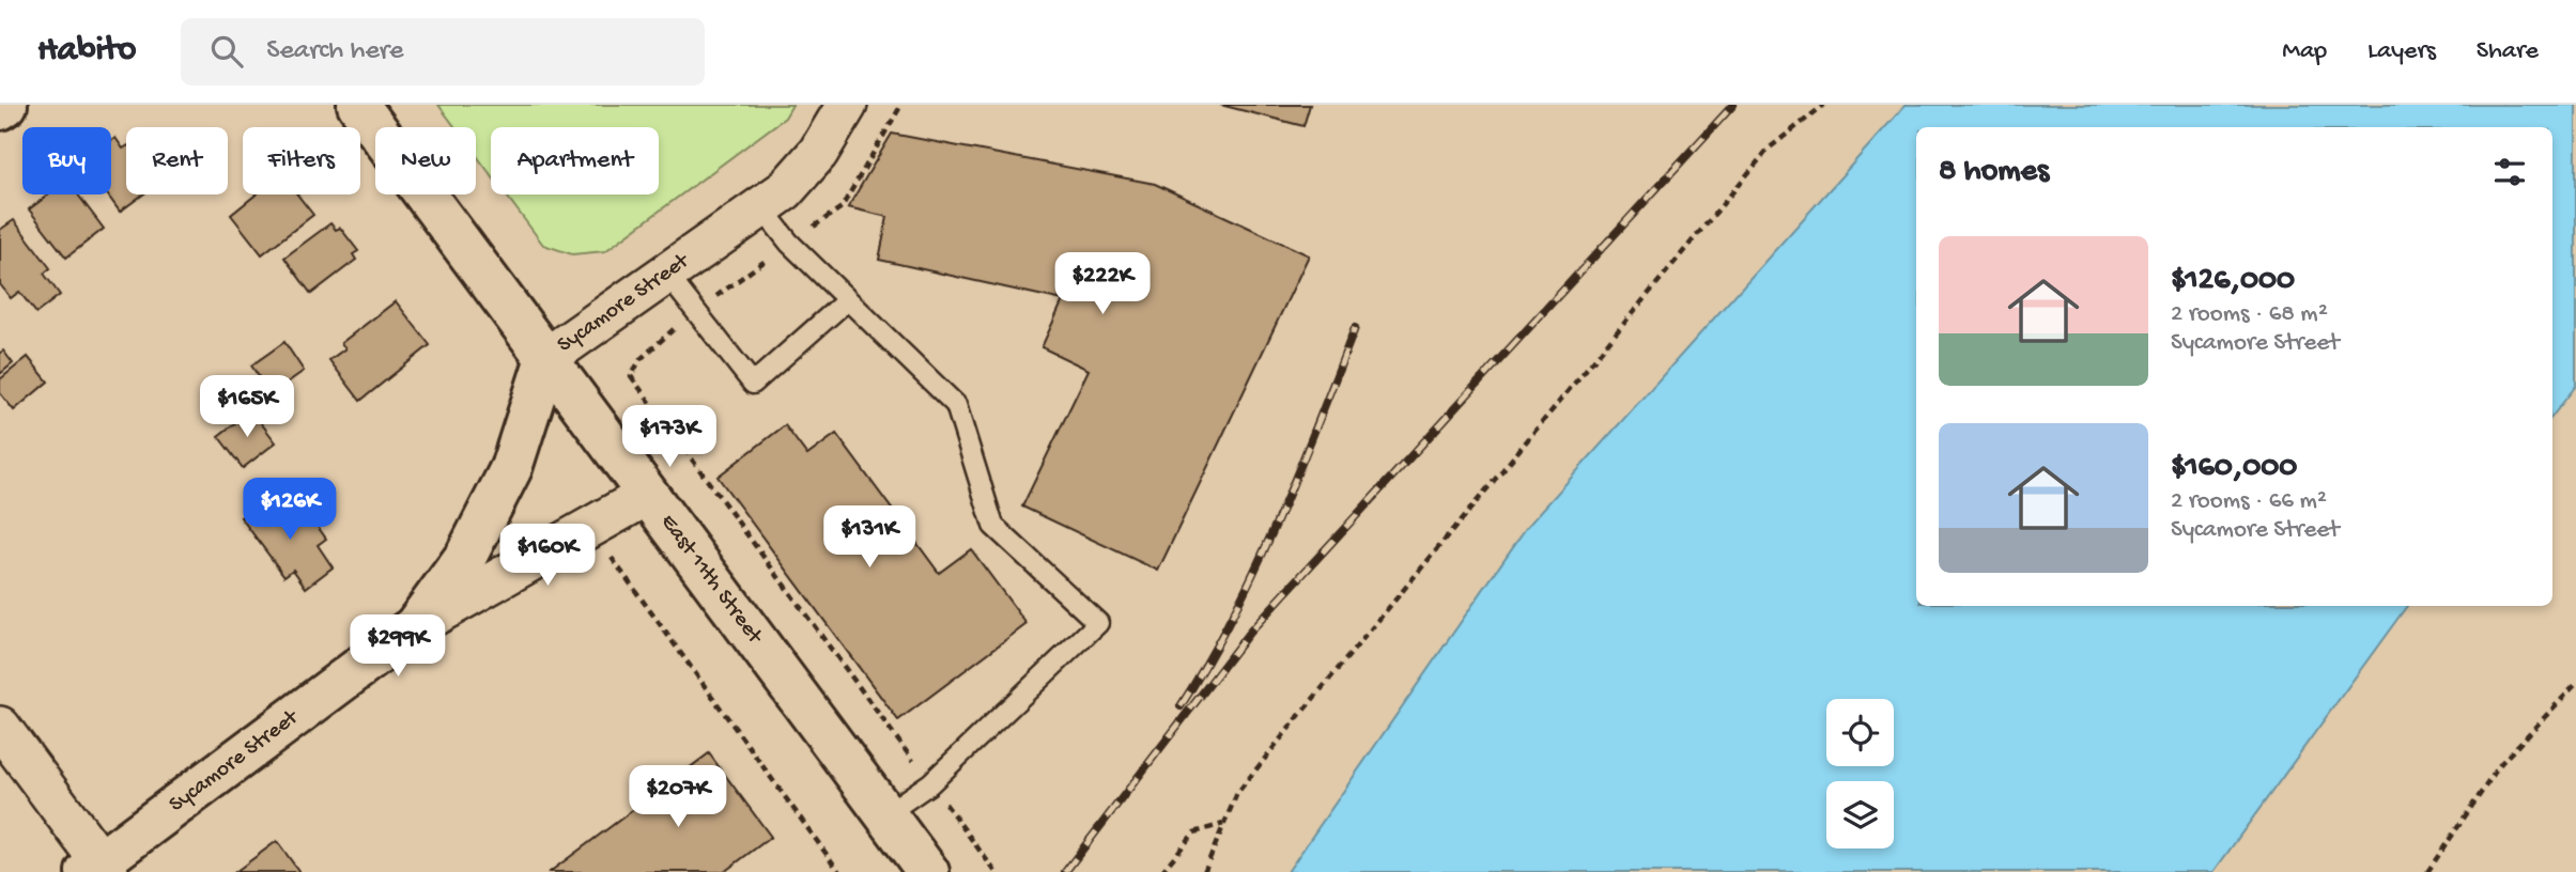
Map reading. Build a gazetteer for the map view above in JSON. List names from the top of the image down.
{
  "streets": {
    "main road": ["Sycamore Street", "East 11th Street"]
  },
  "crossings": [
    ["Sycamore Street", "East 11th Street"]
  ],
  "page": {
    "header": "Habito",
    "search": "Search here",
    "nav": ["Map", "Layers", "Share"],
    "chip": [
      "Buy",
      "Rent",
      "Filters",
      "New",
      "Apartment"
    ],
    "heading": "8 homes",
    "list": [
      {
        "name": "$126,000",
        "note": "2 rooms · 68 m² · Sycamore Street"
      },
      {
        "name": "$160,000",
        "note": "2 rooms · 66 m² · Sycamore Street"
      }
    ],
    "price": [
      "$222K",
      "$165K",
      "$173K",
      "$126K",
      "$131K",
      "$160K",
      "$299K",
      "$207K"
    ]
  }
}
